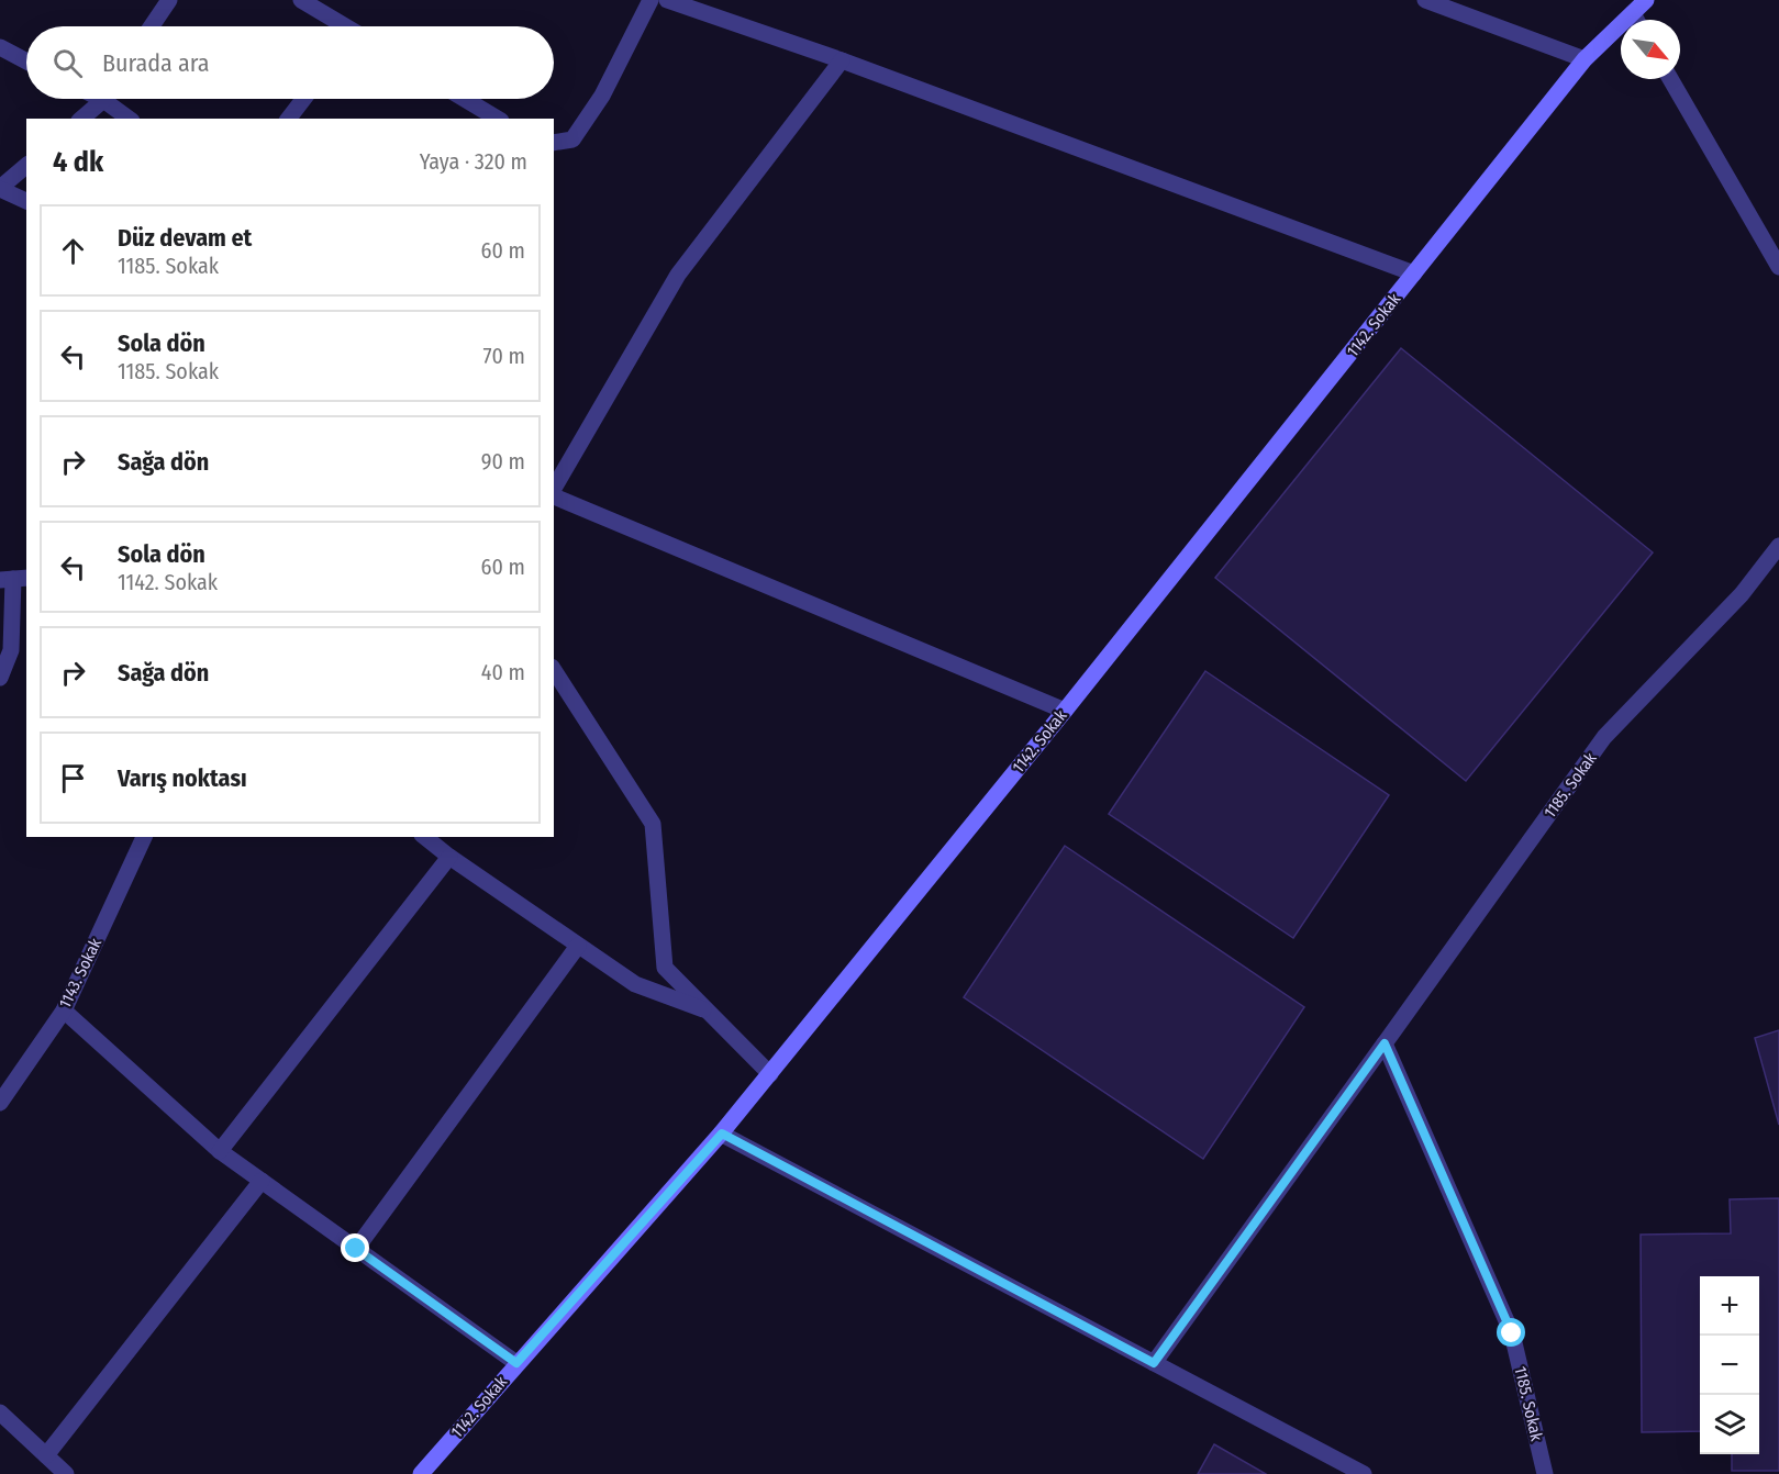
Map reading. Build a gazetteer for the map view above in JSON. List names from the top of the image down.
{
  "streets": {
    "street": ["1142. Sokak", "1185. Sokak", "1143. Sokak"]
  },
  "north": "bottom right",
  "page": {
    "search": "Burada ara",
    "heading": ["4 dk", "Yaya · 320 m"],
    "list": [
      ["Düz devam et", "1185. Sokak", "60 m"],
      ["Sola dön", "1185. Sokak", "70 m"],
      ["Sağa dön", "90 m"],
      ["Sola dön", "1142. Sokak", "60 m"],
      ["Sağa dön", "40 m"],
      "Varış noktası"
    ],
    "map_buttons": ["+", "−"]
  }
}
